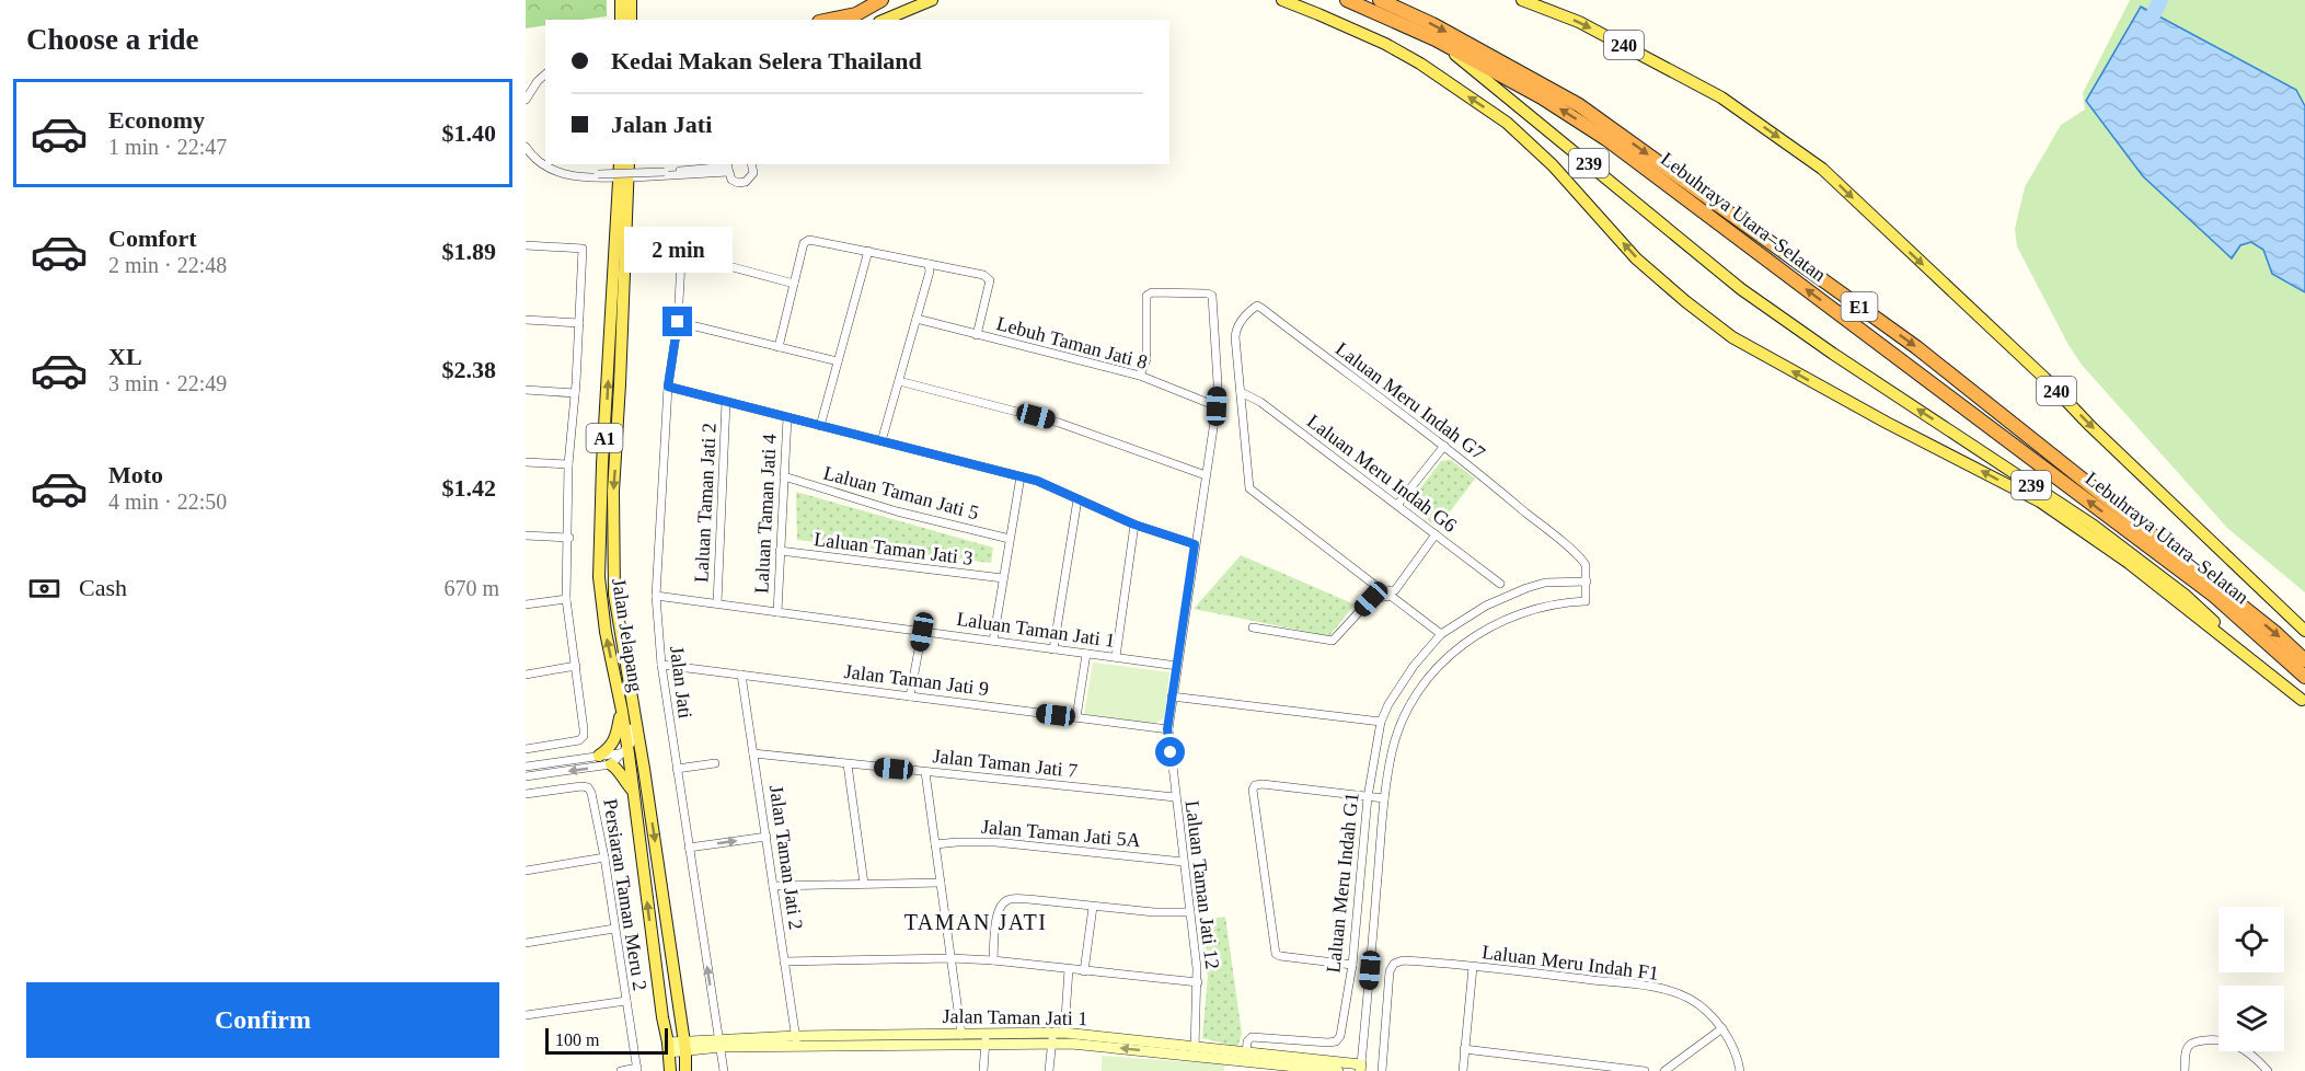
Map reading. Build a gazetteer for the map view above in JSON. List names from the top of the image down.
{
  "streets": {
    "highway": ["Lebuhraya Utara–Selatan", "E1"],
    "main road": [
      "240",
      "239",
      "A1",
      "Jalan Jelapang"
    ],
    "street": [
      "Lebuh Taman Jati 8",
      "Laluan Meru Indah G7",
      "Laluan Meru Indah G6",
      "Laluan Taman Jati 5",
      "Laluan Taman Jati 2",
      "Laluan Taman Jati 4",
      "Laluan Taman Jati 3",
      "Laluan Taman Jati 1",
      "Jalan Taman Jati 9",
      "Jalan Jati",
      "Jalan Taman Jati 7",
      "Jalan Taman Jati 5A",
      "Jalan Taman Jati 2",
      "Laluan Meru Indah G1",
      "Laluan Taman Jati 12",
      "Persiaran Taman Meru 2",
      "Laluan Meru Indah F1",
      "Jalan Taman Jati 1"
    ]
  },
  "crossings": [
    ["239", "Lebuhraya Utara–Selatan"],
    ["Lebuh Taman Jati 8", "Laluan Taman Jati 12"],
    ["Laluan Meru Indah G7", "Laluan Meru Indah G6"],
    ["Laluan Meru Indah G7", "Laluan Meru Indah G1"],
    ["Laluan Taman Jati 5", "Laluan Taman Jati 4"],
    ["Laluan Taman Jati 2", "Laluan Taman Jati 1"],
    ["Laluan Taman Jati 4", "Laluan Taman Jati 3"],
    ["Laluan Taman Jati 4", "Laluan Taman Jati 1"],
    ["Laluan Taman Jati 1", "Jalan Jati"],
    ["Laluan Taman Jati 1", "Laluan Taman Jati 12"],
    ["Jalan Jelapang", "Jalan Taman Jati 1"],
    ["Jalan Taman Jati 9", "Jalan Jati"],
    ["Jalan Taman Jati 9", "Jalan Taman Jati 2"],
    ["Jalan Taman Jati 9", "Laluan Taman Jati 12"],
    ["Jalan Jati", "Jalan Taman Jati 1"],
    ["Jalan Taman Jati 7", "Jalan Taman Jati 2"],
    ["Jalan Taman Jati 7", "Laluan Taman Jati 12"],
    ["Jalan Taman Jati 5A", "Laluan Taman Jati 12"],
    ["Jalan Taman Jati 2", "Jalan Taman Jati 1"],
    ["Laluan Meru Indah G1", "Jalan Taman Jati 1"],
    ["Laluan Taman Jati 12", "Jalan Taman Jati 1"]
  ],
  "districts": ["TAMAN JATI"],
  "scale_bar": "100 m",
  "page": {
    "heading": "Choose a ride",
    "banner": ["Kedai Makan Selera Thailand", "Jalan Jati"],
    "list": [
      {
        "name": "Economy",
        "note": "1 min · 22:47",
        "value": "$1.40"
      },
      {
        "name": "Comfort",
        "note": "2 min · 22:48",
        "value": "$1.89"
      },
      {
        "name": "XL",
        "note": "3 min · 22:49",
        "value": "$2.38"
      },
      {
        "name": "Moto",
        "note": "4 min · 22:50",
        "value": "$1.42"
      }
    ],
    "bubble": "2 min",
    "pay": ["Cash", "670 m"],
    "buttons": "Confirm",
    "scale": "100 m"
  }
}
